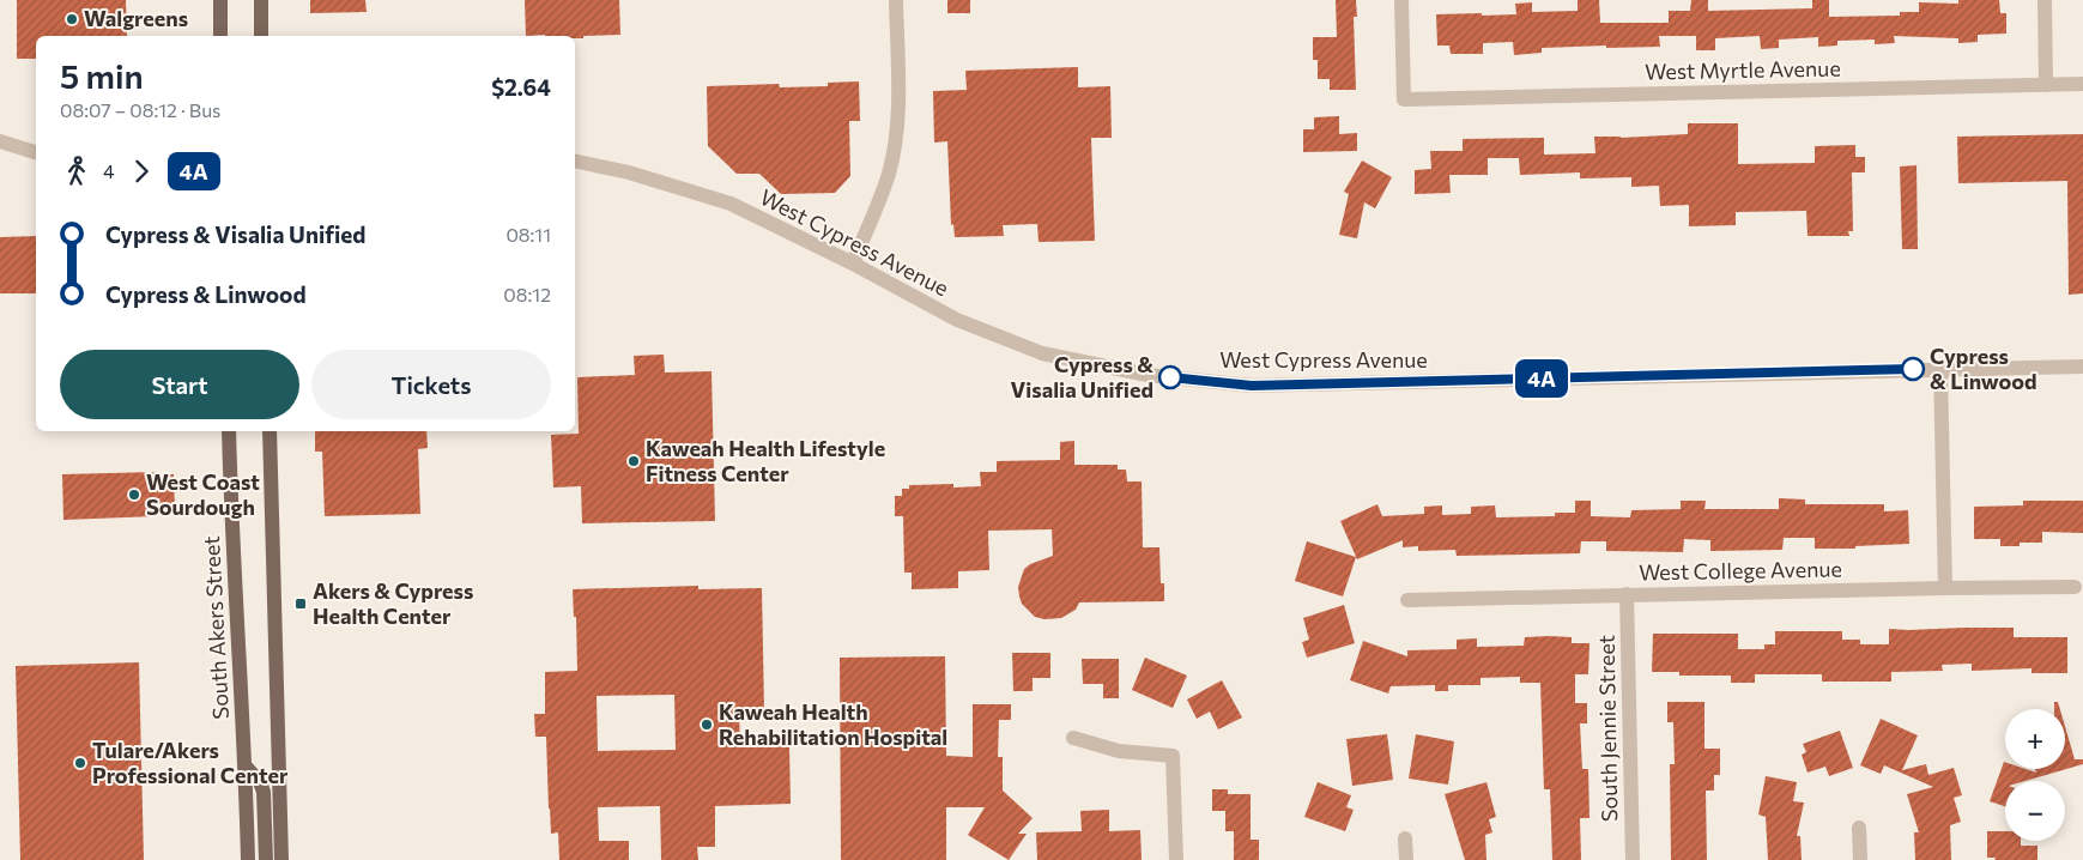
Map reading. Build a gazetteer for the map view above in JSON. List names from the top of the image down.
{
  "streets": {
    "main road": ["South Akers Street"],
    "street": [
      "West Myrtle Avenue",
      "West Cypress Avenue",
      "West College Avenue",
      "South Jennie Street"
    ]
  },
  "crossings": [
    ["West College Avenue", "South Jennie Street"]
  ],
  "places": {
    "other": [
      "Walgreens",
      "Cypress & Linwood",
      "Cypress & Visalia Unified",
      "Kaweah Health Lifestyle Fitness Center",
      "West Coast Sourdough",
      "Kaweah Health Rehabilitation Hospital",
      "Tulare/Akers Professional Center"
    ],
    "transit": ["Akers & Cypress Health Center"]
  },
  "lines": ["bus line 4A"],
  "page": {
    "on_map": "4A",
    "heading": ["5 min", "08:07 – 08:12 · Bus", "$2.64"],
    "legs": ["4", "4A"],
    "list": [
      {
        "name": "Cypress & Visalia Unified",
        "value": "08:11"
      },
      {
        "name": "Cypress & Linwood",
        "value": "08:12"
      }
    ],
    "buttons": ["Start", "Tickets"],
    "map_buttons": ["+", "−"]
  }
}
